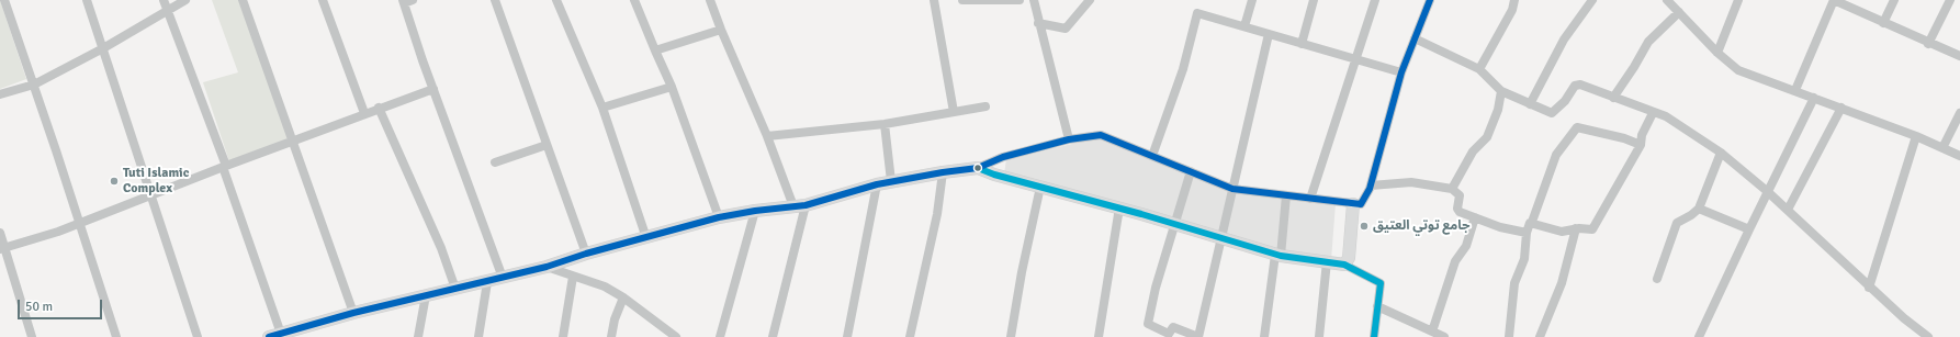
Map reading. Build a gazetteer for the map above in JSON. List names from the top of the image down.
{
  "places": ["Tuti Islamic Complex", "جامع توتي العتيق"],
  "scale_bar": "50 m"
}
